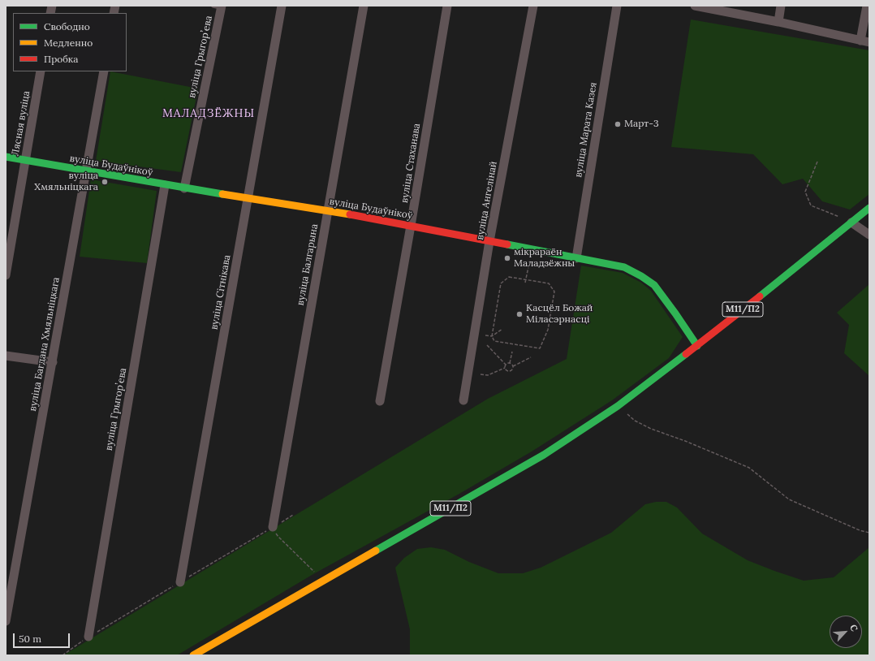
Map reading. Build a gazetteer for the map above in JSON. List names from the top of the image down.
{
  "streets": {
    "main road": ["вуліца Будаўнікоў", "М11/П2"],
    "street": [
      "вуліца Грыгорʼева",
      "Лясная вуліца",
      "вуліца Марата Казея",
      "вуліца Стаханава",
      "вуліца Ангелінай",
      "вуліца Балгарына",
      "вуліца Сітнікава",
      "вуліца Багдана Хмяльніцкага"
    ]
  },
  "crossings": [
    ["вуліца Грыгорʼева", "вуліца Будаўнікоў"],
    ["Лясная вуліца", "вуліца Будаўнікоў"],
    ["вуліца Марата Казея", "вуліца Будаўнікоў"],
    ["вуліца Стаханава", "вуліца Будаўнікоў"],
    ["вуліца Будаўнікоў", "вуліца Ангелінай"],
    ["вуліца Будаўнікоў", "вуліца Балгарына"],
    ["вуліца Будаўнікоў", "вуліца Сітнікава"],
    ["вуліца Будаўнікоў", "М11/П2"],
    ["вуліца Будаўнікоў", "вуліца Багдана Хмяльніцкага"]
  ],
  "districts": ["МАЛАДЗЁЖНЫ"],
  "places": [
    "Март-3",
    "вуліца Хмяльніцкага",
    "мікрараён Маладзёжны",
    "Касцёл Божай Міласэрнасці"
  ],
  "legend": ["Свободно", "Медленно", "Пробка"],
  "scale_bar": "50 m",
  "north": "top right"
}
